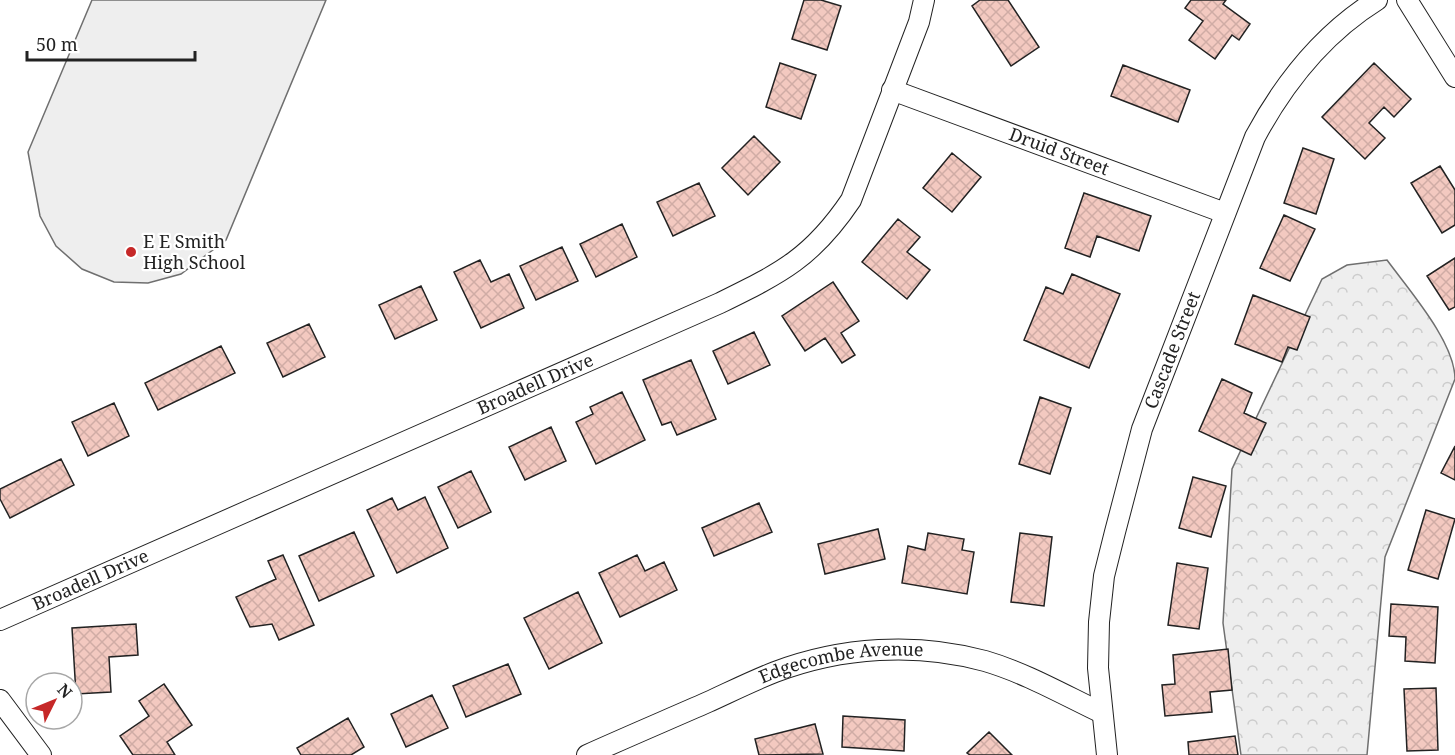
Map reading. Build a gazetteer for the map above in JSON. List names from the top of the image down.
{
  "streets": {
    "street": [
      "Druid Street",
      "Cascade Street",
      "Broadell Drive",
      "Edgecombe Avenue"
    ]
  },
  "crossings": [
    ["Druid Street", "Cascade Street"],
    ["Druid Street", "Broadell Drive"],
    ["Cascade Street", "Edgecombe Avenue"]
  ],
  "places": ["E E Smith High School"],
  "scale_bar": "50 m",
  "north": "top right"
}
